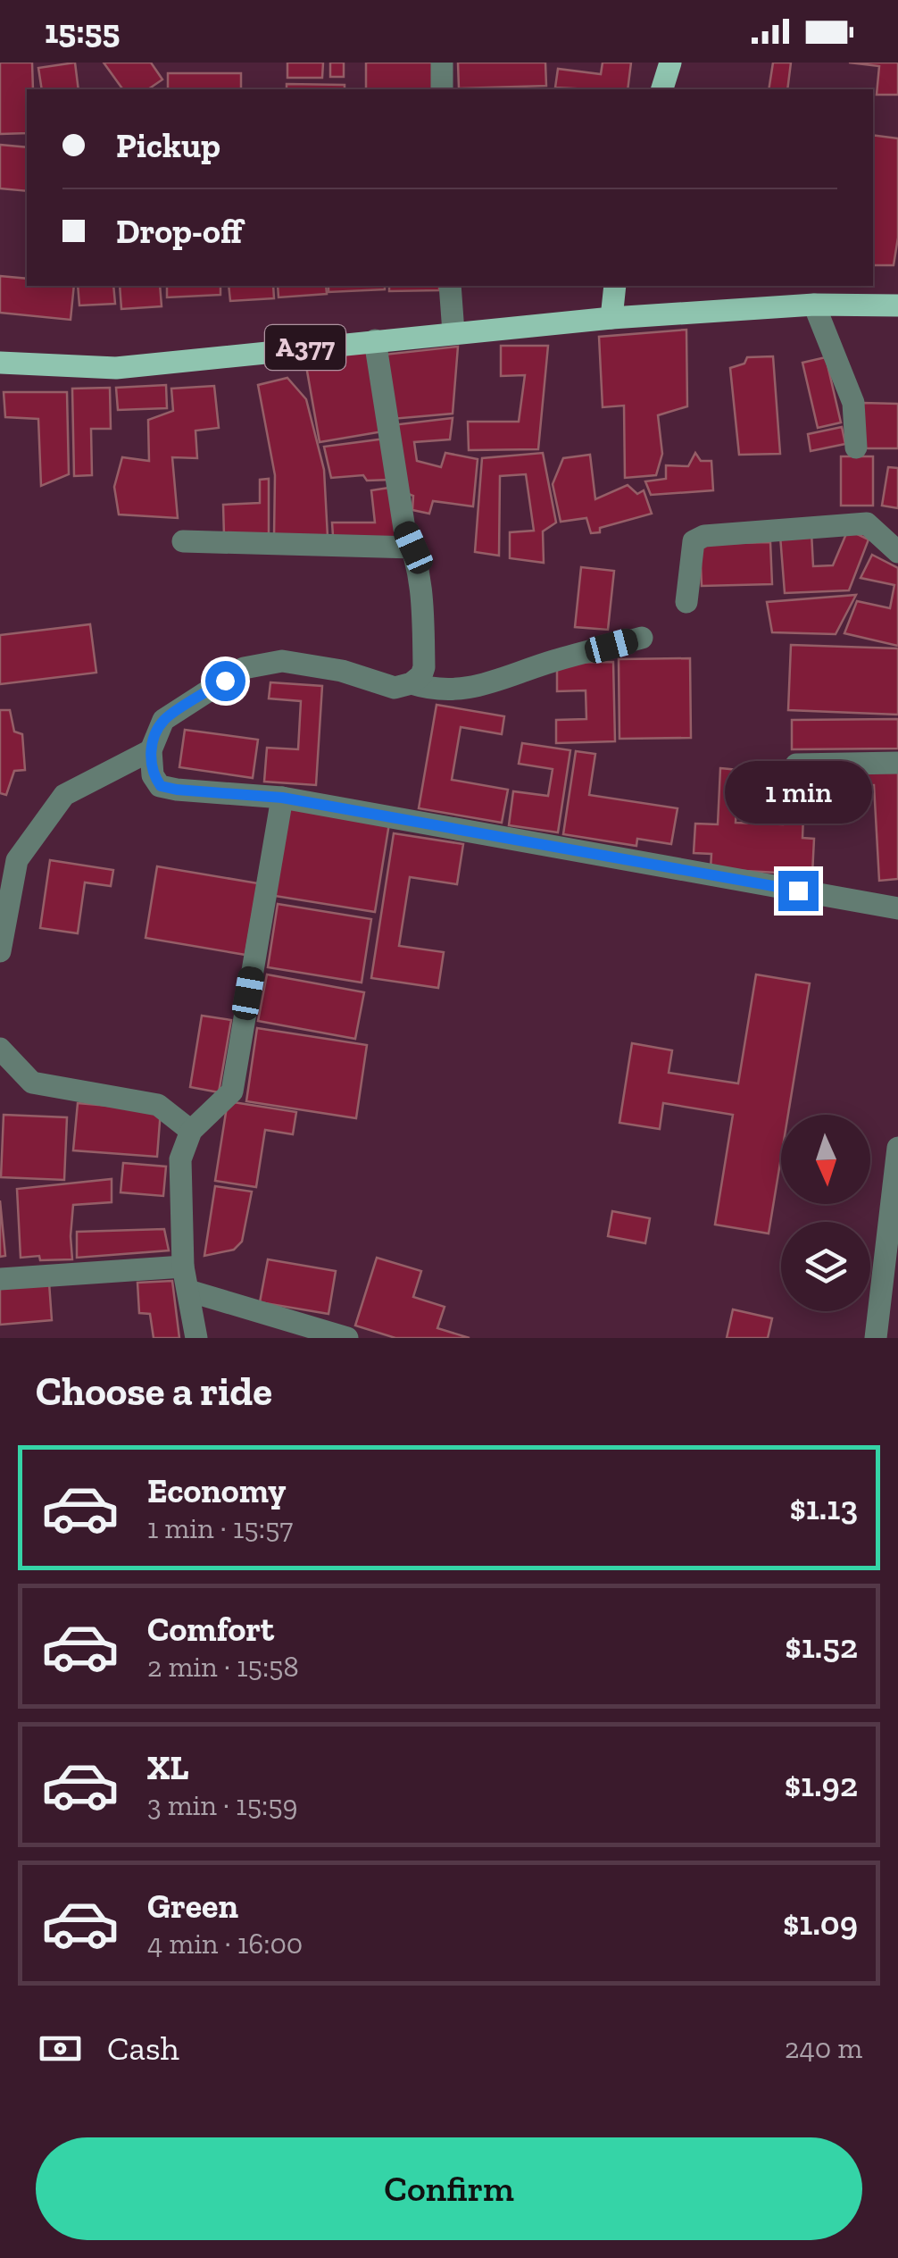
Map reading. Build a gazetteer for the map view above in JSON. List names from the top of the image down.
{
  "streets": {
    "main road": ["A377"]
  },
  "north": "bottom",
  "page": {
    "status": "15:55",
    "banner": ["Pickup", "Drop-off"],
    "bubble": "1 min",
    "heading": "Choose a ride",
    "list": [
      {
        "name": "Economy",
        "note": "1 min · 15:57",
        "value": "$1.13"
      },
      {
        "name": "Comfort",
        "note": "2 min · 15:58",
        "value": "$1.52"
      },
      {
        "name": "XL",
        "note": "3 min · 15:59",
        "value": "$1.92"
      },
      {
        "name": "Green",
        "note": "4 min · 16:00",
        "value": "$1.09"
      }
    ],
    "pay": ["Cash", "240 m"],
    "buttons": "Confirm"
  }
}
